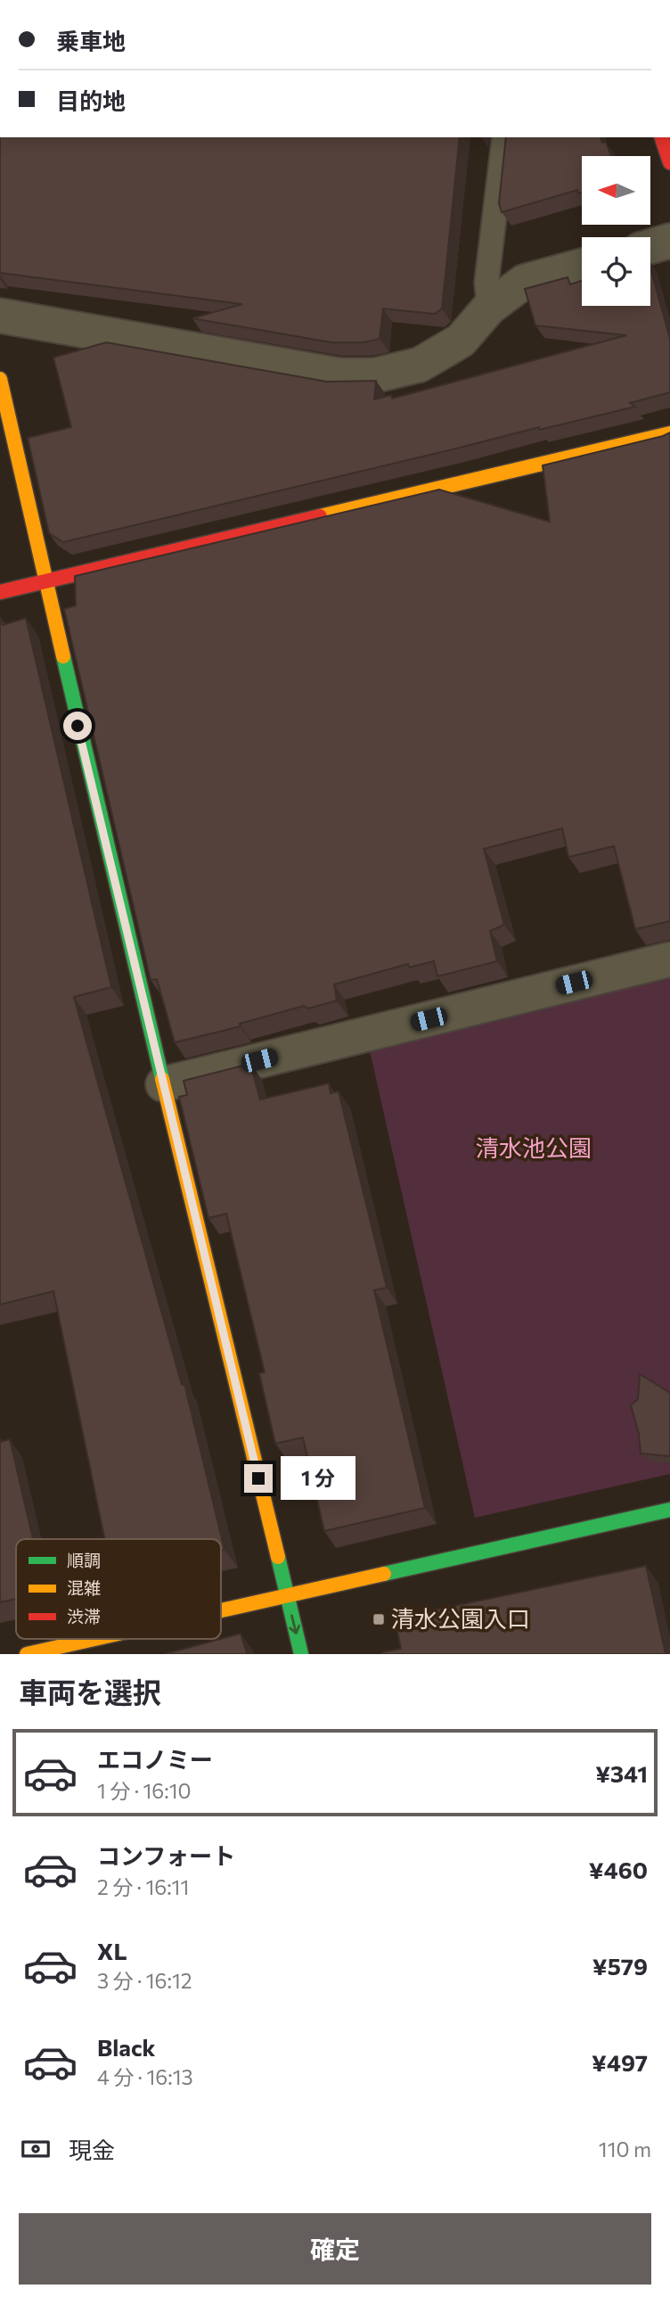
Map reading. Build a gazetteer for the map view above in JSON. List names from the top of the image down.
{
  "parks": ["清水池公園"],
  "places": {
    "transit": ["清水公園入口"]
  },
  "legend": ["順調", "混雑", "渋滞"],
  "north": "left",
  "page": {
    "banner": ["乗車地", "目的地"],
    "bubble": "1 分",
    "heading": "車両を選択",
    "list": [
      {
        "name": "エコノミー",
        "note": "1 分 · 16:10",
        "value": "¥341"
      },
      {
        "name": "コンフォート",
        "note": "2 分 · 16:11",
        "value": "¥460"
      },
      {
        "name": "XL",
        "note": "3 分 · 16:12",
        "value": "¥579"
      },
      {
        "name": "Black",
        "note": "4 分 · 16:13",
        "value": "¥497"
      }
    ],
    "pay": ["現金", "110 m"],
    "buttons": "確定"
  }
}
